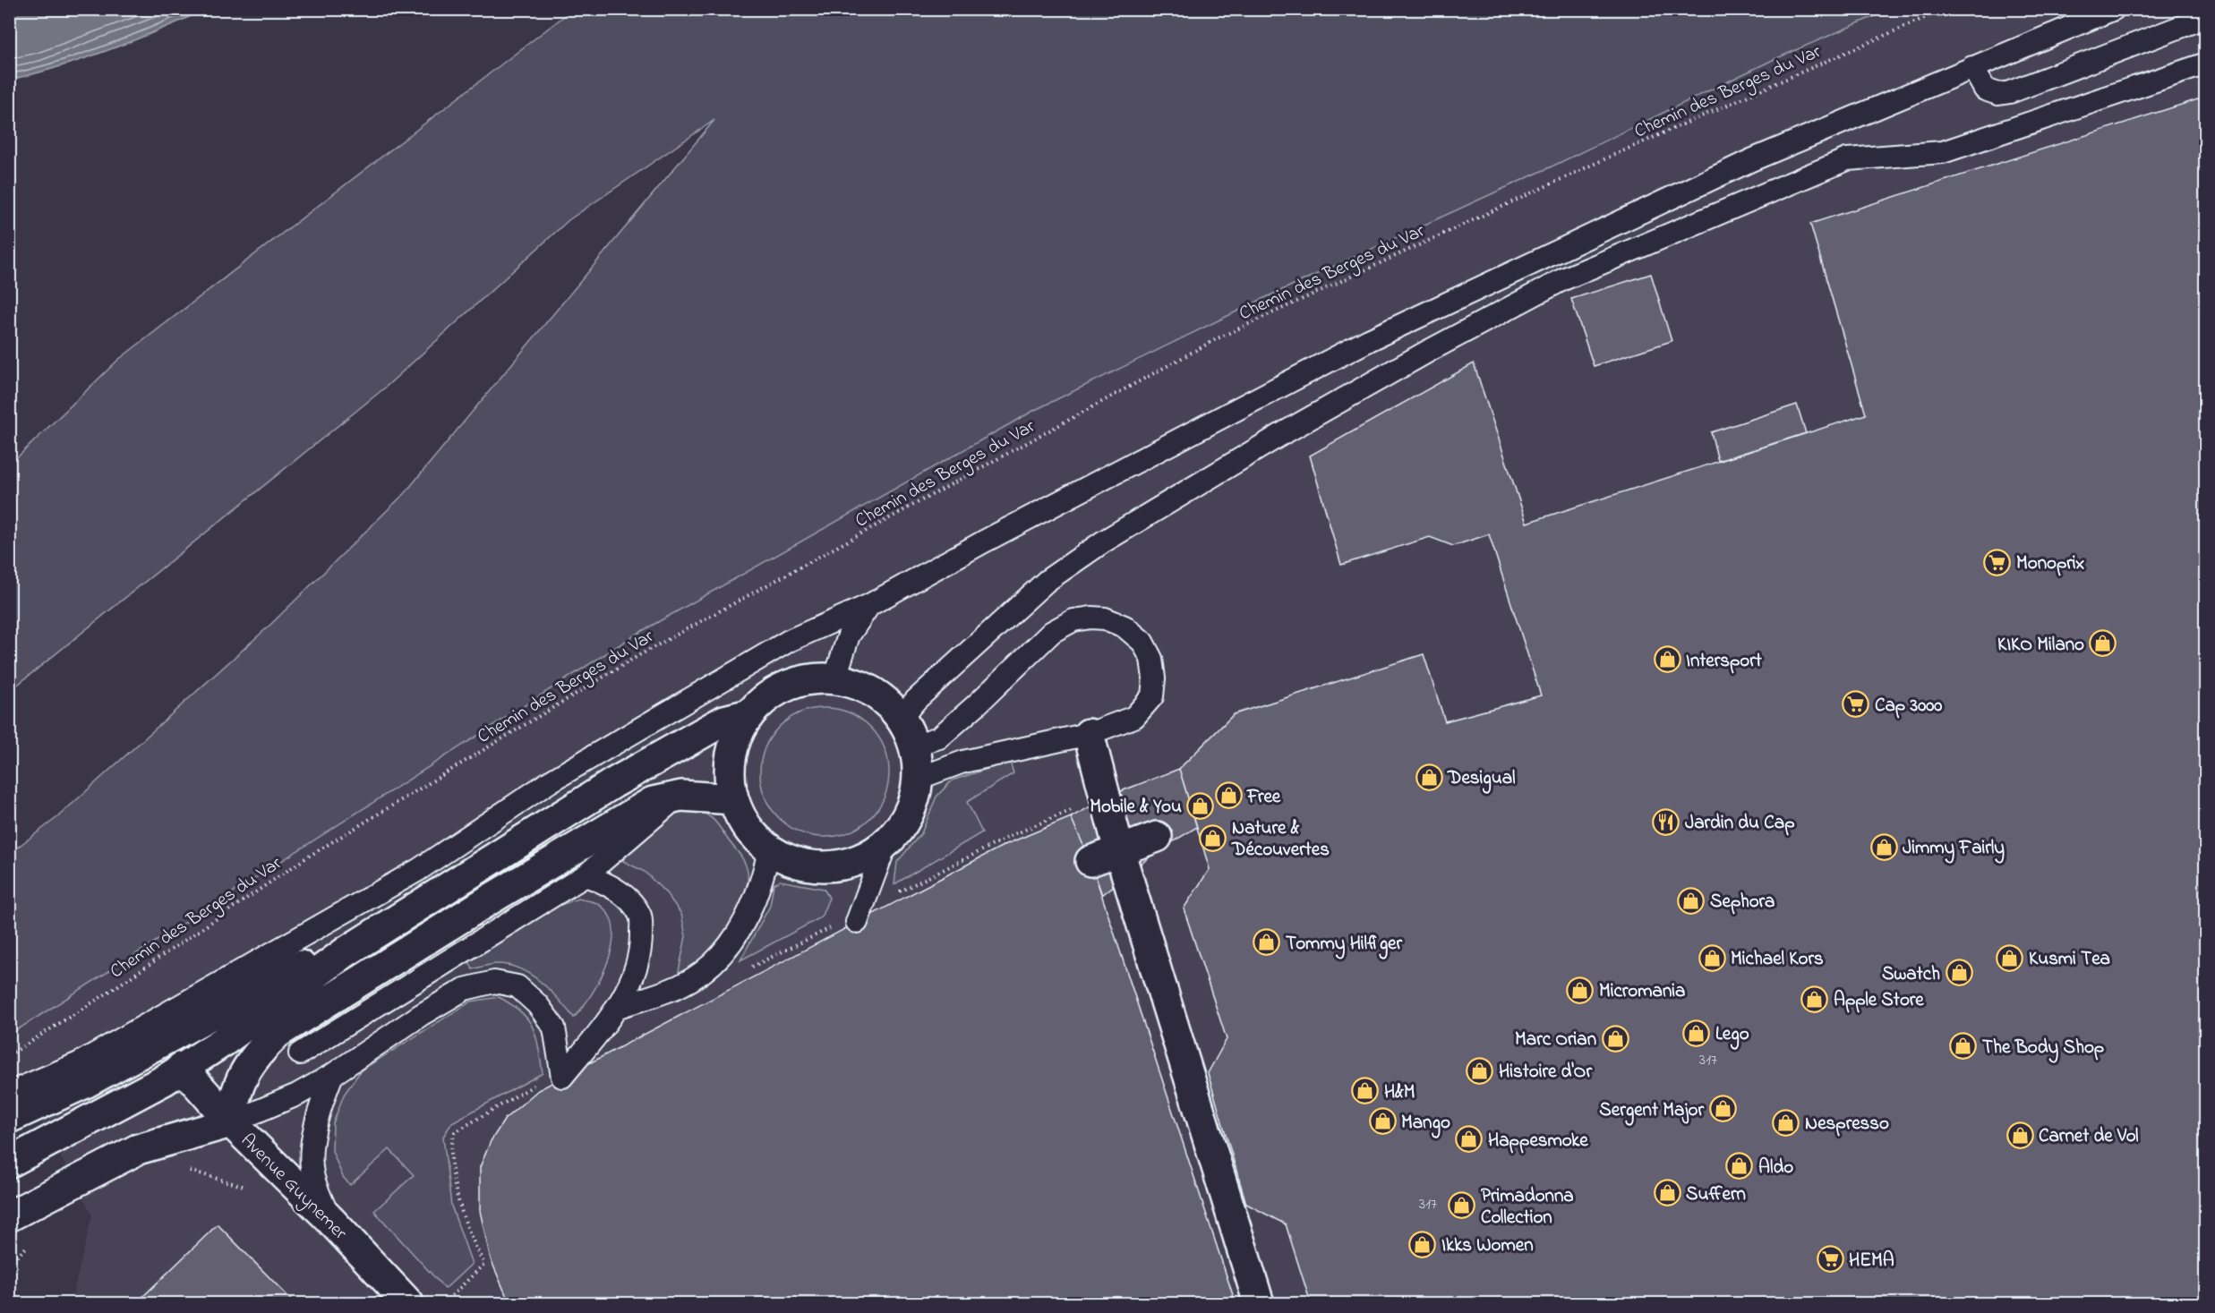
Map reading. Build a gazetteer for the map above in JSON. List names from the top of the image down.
{
  "streets": {
    "street": ["Avenue Guynemer"],
    "path": ["Chemin des Berges du Var"]
  },
  "places": {
    "supermarket": ["Monoprix", "Cap 3000", "HEMA"],
    "shop": [
      "KIKO Milano",
      "Intersport",
      "Desigual",
      "Free",
      "Mobile & You",
      "Nature & Découvertes",
      "Jimmy Fairly",
      "Sephora",
      "Tommy Hilfiger",
      "Michael Kors",
      "Kusmi Tea",
      "Swatch",
      "Micromania",
      "Apple Store",
      "Lego",
      "Marc Orian",
      "The Body Shop",
      "Histoire d'Or",
      "H&M",
      "Sergent Major",
      "Mango",
      "Nespresso",
      "Carnet de Vol",
      "Happesmoke",
      "Aldo",
      "Suffern",
      "Primadonna Collection",
      "Ikks Women"
    ],
    "restaurant": ["Jardin du Cap"]
  },
  "house_numbers": ["317", "317"]
}
